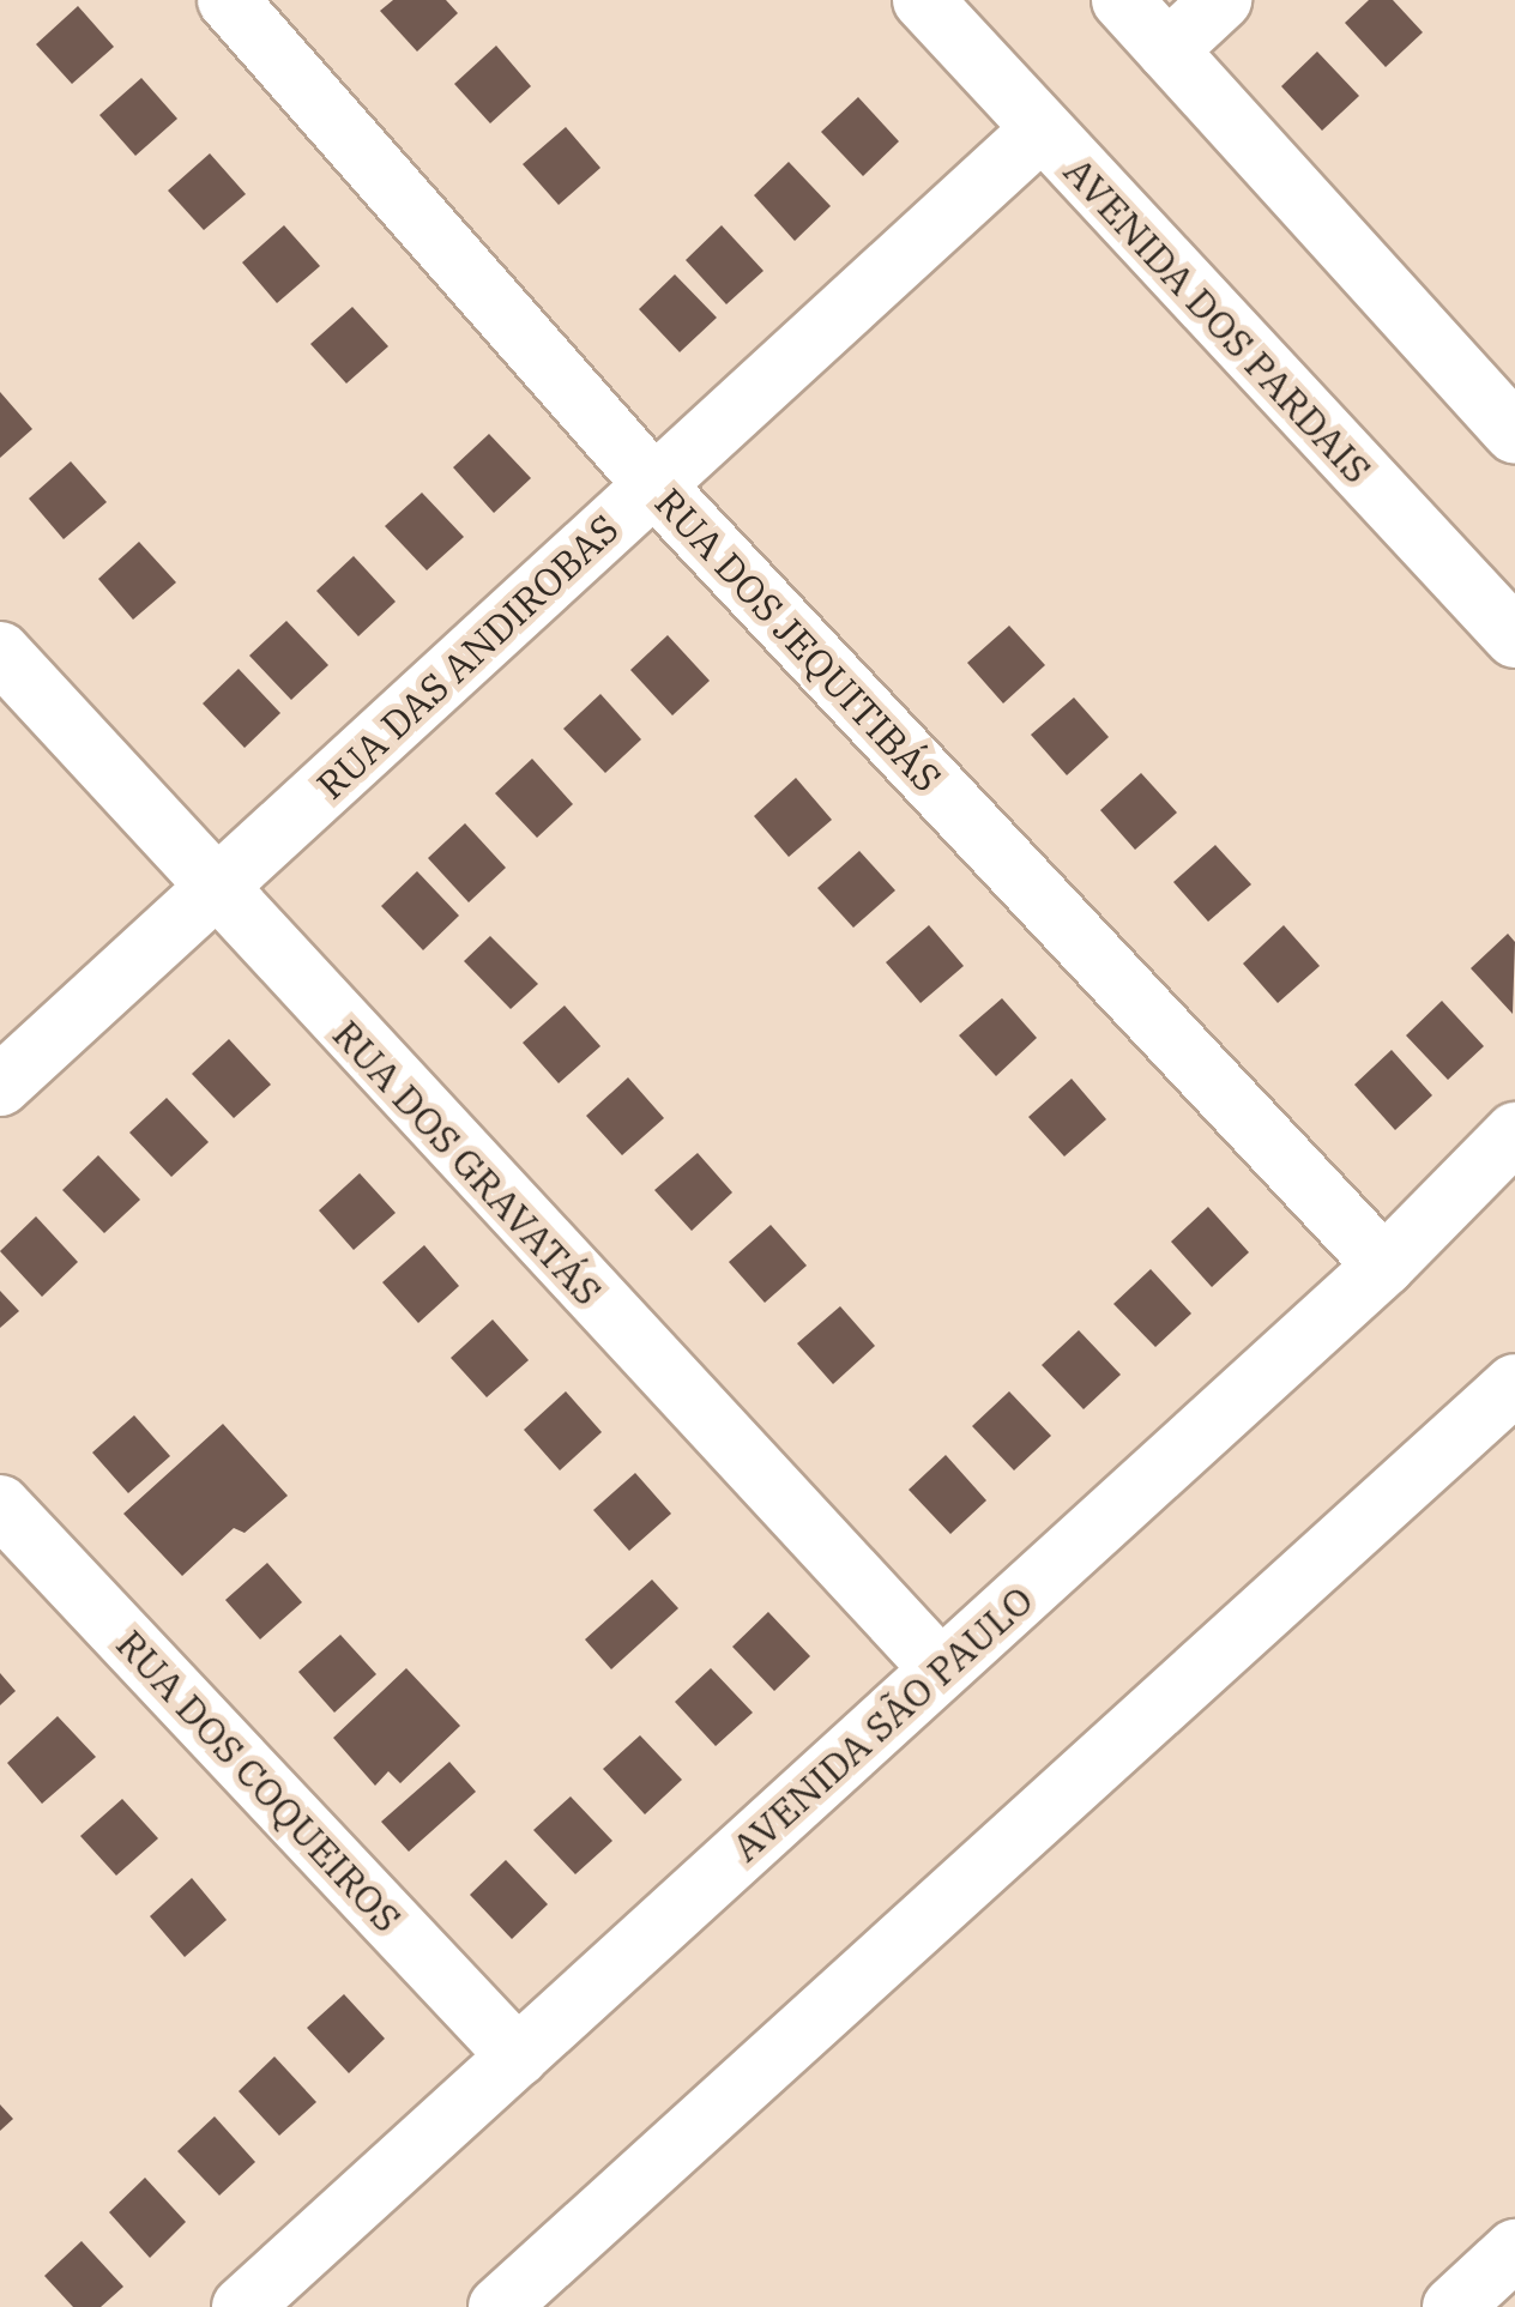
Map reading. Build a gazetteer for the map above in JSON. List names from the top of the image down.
{
  "streets": {
    "street": [
      "AVENIDA DOS PARDAIS",
      "RUA DOS JEQUITIBÁS",
      "RUA DAS ANDIROBAS",
      "RUA DOS GRAVATÁS",
      "AVENIDA SÃO PAULO",
      "RUA DOS COQUEIROS"
    ]
  },
  "crossings": [
    ["AVENIDA DOS PARDAIS", "RUA DAS ANDIROBAS"],
    ["RUA DOS JEQUITIBÁS", "RUA DAS ANDIROBAS"],
    ["RUA DOS JEQUITIBÁS", "AVENIDA SÃO PAULO"],
    ["RUA DAS ANDIROBAS", "RUA DOS GRAVATÁS"],
    ["RUA DOS GRAVATÁS", "AVENIDA SÃO PAULO"],
    ["AVENIDA SÃO PAULO", "RUA DOS COQUEIROS"]
  ]
}
